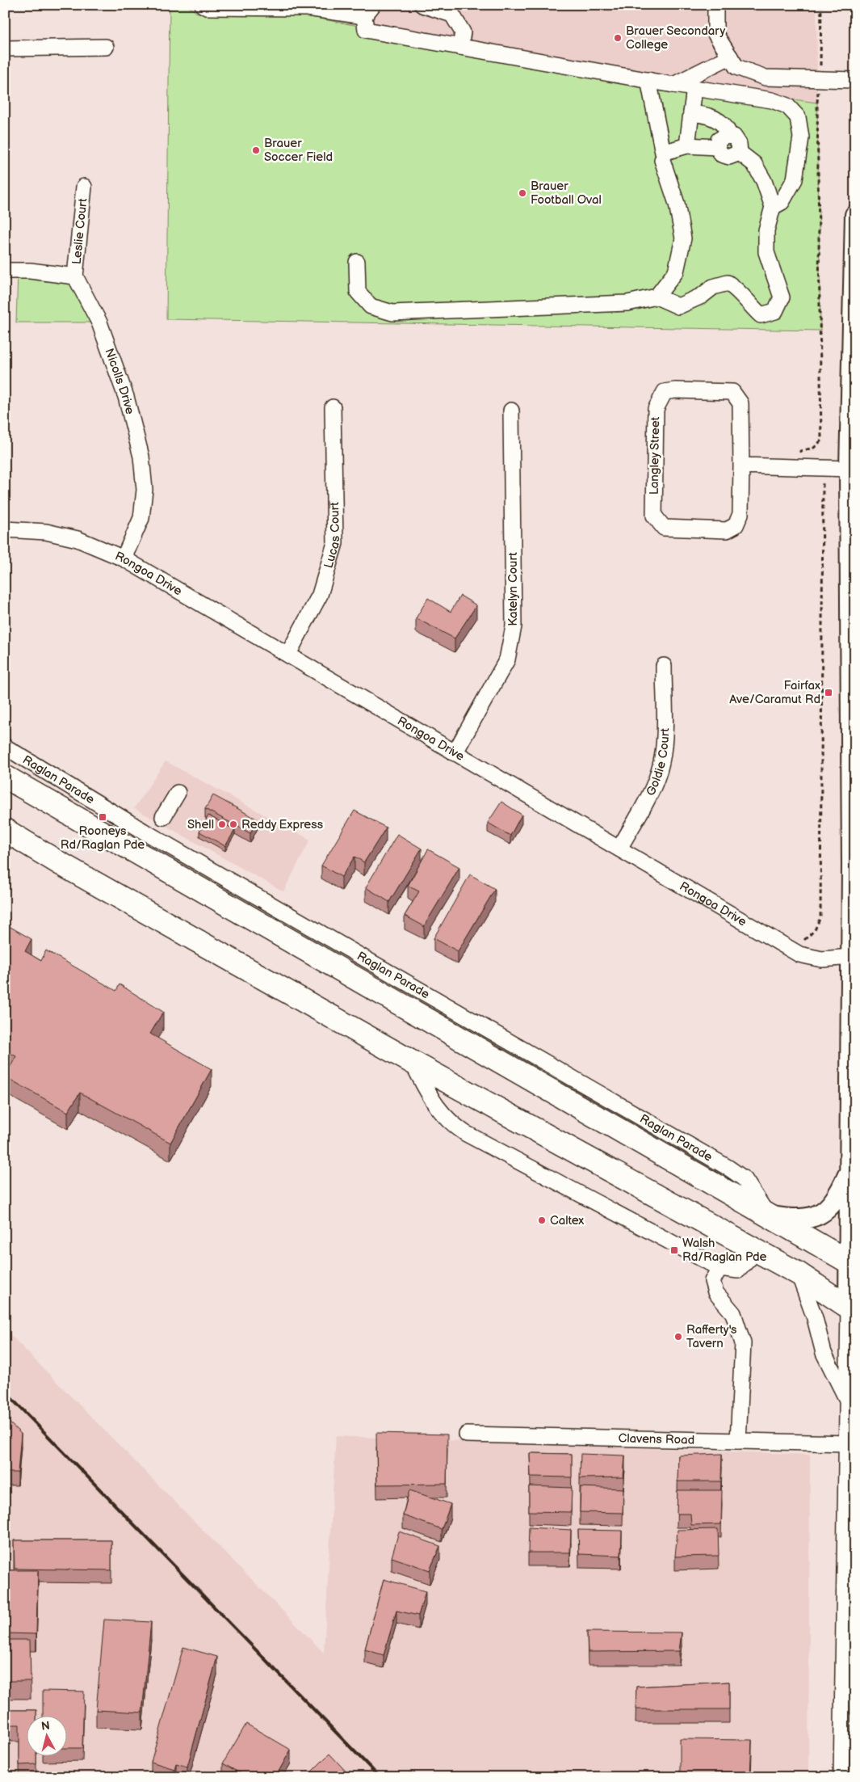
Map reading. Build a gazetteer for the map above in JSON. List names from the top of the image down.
{
  "streets": {
    "highway": ["Raglan Parade"],
    "street": [
      "Leslie Court",
      "Nicolls Drive",
      "Langley Street",
      "Lucas Court",
      "Rongoa Drive",
      "Katelyn Court",
      "Goldie Court",
      "Clavens Road"
    ]
  },
  "crossings": [
    ["Leslie Court", "Nicolls Drive"],
    ["Nicolls Drive", "Rongoa Drive"],
    ["Lucas Court", "Rongoa Drive"],
    ["Rongoa Drive", "Katelyn Court"],
    ["Rongoa Drive", "Goldie Court"]
  ],
  "places": {
    "other": [
      "Brauer Secondary College",
      "Brauer Soccer Field",
      "Brauer Football Oval",
      "Shell",
      "Reddy Express",
      "Caltex",
      "Rafferty's Tavern"
    ],
    "transit": ["Fairfax Ave/Caramut Rd", "Rooneys Rd/Raglan Pde", "Walsh Rd/Raglan Pde"]
  },
  "north": "top"
}
